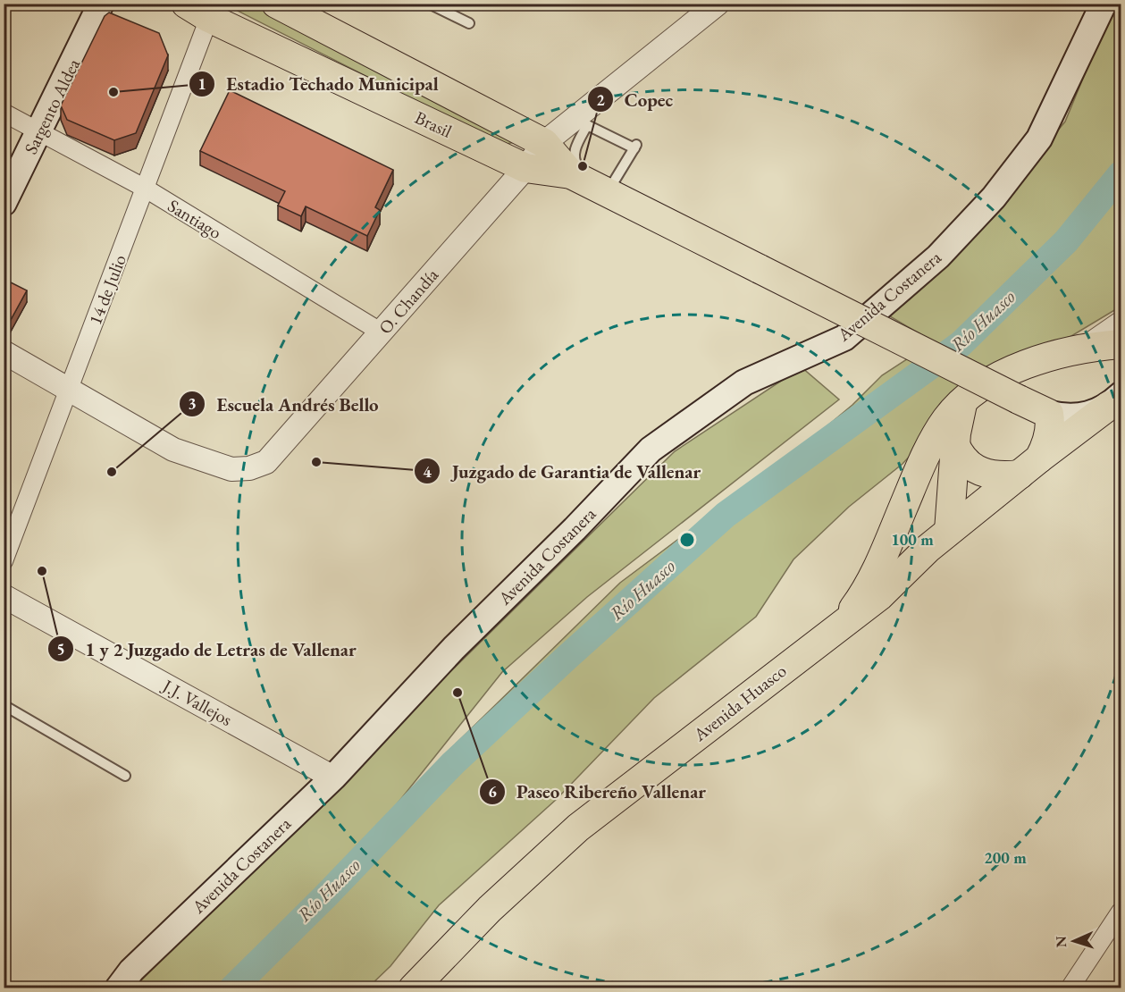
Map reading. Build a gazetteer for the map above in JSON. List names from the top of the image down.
{
  "streets": {
    "main road": [
      "Sargento Aldea",
      "Brasil",
      "Avenida Costanera",
      "Avenida Huasco"
    ],
    "street": [
      "Santiago",
      "14 de Julio",
      "O. Chandía",
      "J.J. Vallejos"
    ]
  },
  "crossings": [
    ["Sargento Aldea", "Santiago"],
    ["Brasil", "14 de Julio"],
    ["Brasil", "O. Chandía"],
    ["Brasil", "Avenida Huasco"],
    ["Santiago", "14 de Julio"],
    ["Santiago", "O. Chandía"],
    ["14 de Julio", "O. Chandía"],
    ["Avenida Costanera", "J.J. Vallejos"]
  ],
  "water": ["Río Huasco"],
  "places": [
    "Estadio Techado Municipal",
    "Copec",
    "Juzgado de Garantia de Vallenar",
    "Escuela Andrés Bello",
    "1 y 2 Juzgado de Letras de Vallenar",
    "Paseo Ribereño Vallenar"
  ],
  "north": "left",
  "rings": ["100 m", "200 m"]
}
